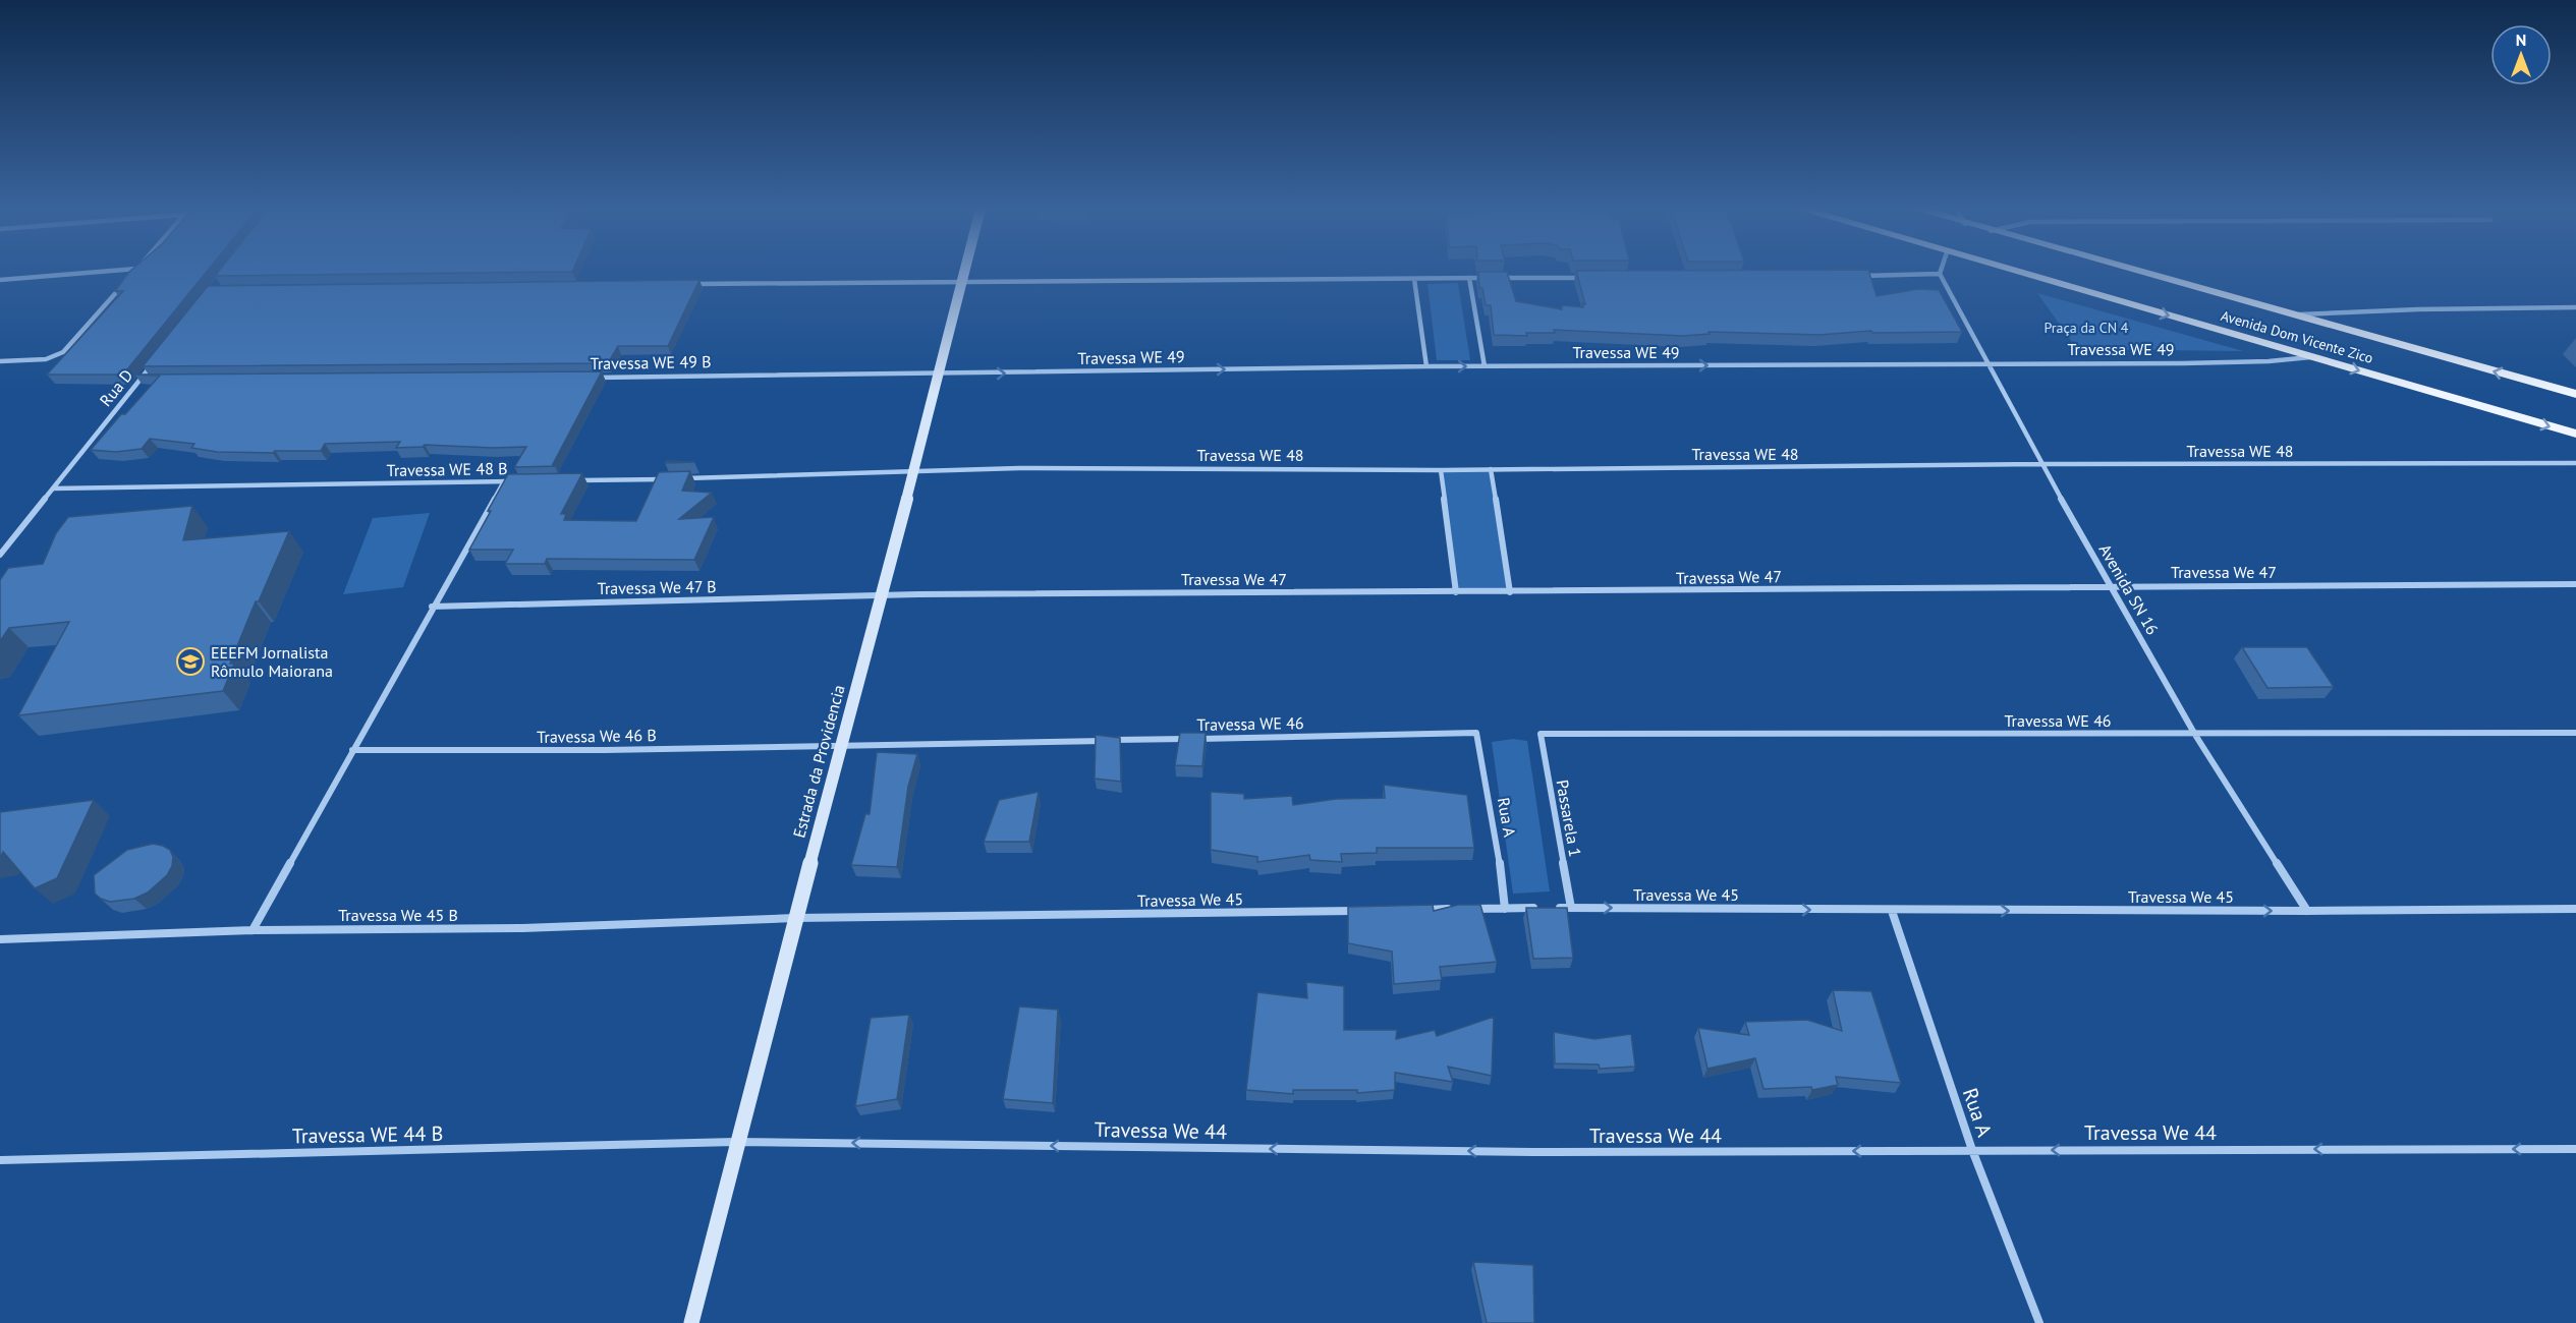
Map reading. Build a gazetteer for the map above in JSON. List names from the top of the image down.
{
  "streets": {
    "main road": ["Avenida Dom Vicente Zico", "Estrada da Providencia"],
    "street": [
      "Travessa WE 49",
      "Travessa WE 49 B",
      "Rua D",
      "Travessa WE 48",
      "Travessa WE 48 B",
      "Travessa We 47",
      "Travessa We 47 B",
      "Avenida SN 16",
      "Travessa WE 46",
      "Travessa We 46 B",
      "Rua A",
      "Passarela 1",
      "Travessa We 45",
      "Travessa We 45 B",
      "Travessa We 44",
      "Travessa WE 44 B"
    ]
  },
  "crossings": [
    ["Avenida Dom Vicente Zico", "Travessa WE 49"],
    ["Travessa WE 49", "Travessa WE 49 B"],
    ["Travessa WE 49", "Avenida SN 16"],
    ["Travessa WE 49", "Estrada da Providencia"],
    ["Travessa WE 49 B", "Estrada da Providencia"],
    ["Rua D", "Travessa WE 48 B"],
    ["Travessa WE 48", "Avenida SN 16"],
    ["Travessa WE 48", "Estrada da Providencia"],
    ["Travessa We 47", "Travessa We 47 B"],
    ["Travessa We 47", "Avenida SN 16"],
    ["Travessa We 47", "Estrada da Providencia"],
    ["Travessa We 47 B", "Estrada da Providencia"],
    ["Avenida SN 16", "Travessa WE 46"],
    ["Avenida SN 16", "Travessa We 45"],
    ["Travessa WE 46", "Travessa We 46 B"],
    ["Travessa WE 46", "Estrada da Providencia"],
    ["Travessa WE 46", "Rua A"],
    ["Travessa WE 46", "Passarela 1"],
    ["Travessa We 46 B", "Estrada da Providencia"],
    ["Estrada da Providencia", "Travessa We 45"],
    ["Estrada da Providencia", "Travessa We 45 B"],
    ["Estrada da Providencia", "Travessa We 44"],
    ["Estrada da Providencia", "Travessa WE 44 B"],
    ["Rua A", "Travessa We 45"],
    ["Rua A", "Travessa We 44"],
    ["Passarela 1", "Travessa We 45"],
    ["Travessa We 45", "Travessa We 45 B"],
    ["Travessa We 44", "Travessa WE 44 B"]
  ],
  "one_way": ["Travessa WE 49", "Travessa We 45", "Travessa We 44"],
  "parks": ["Praça da CN 4"],
  "places": {
    "school or university": ["EEEFM Jornalista Rômulo Maiorana"]
  },
  "north": "top"
}
